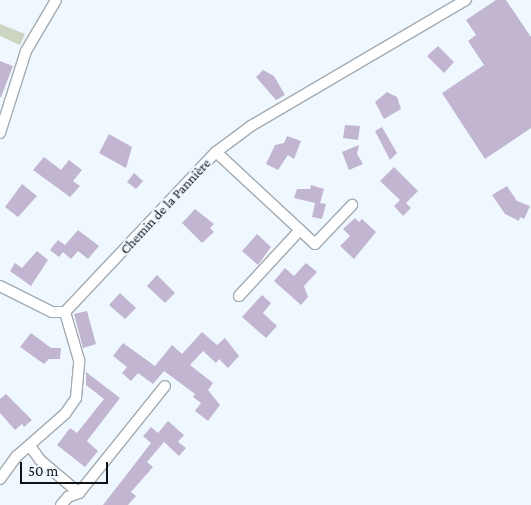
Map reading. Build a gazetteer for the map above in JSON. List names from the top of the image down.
{
  "streets": {
    "street": ["Chemin de la Pannière"]
  },
  "scale_bar": "50 m"
}
